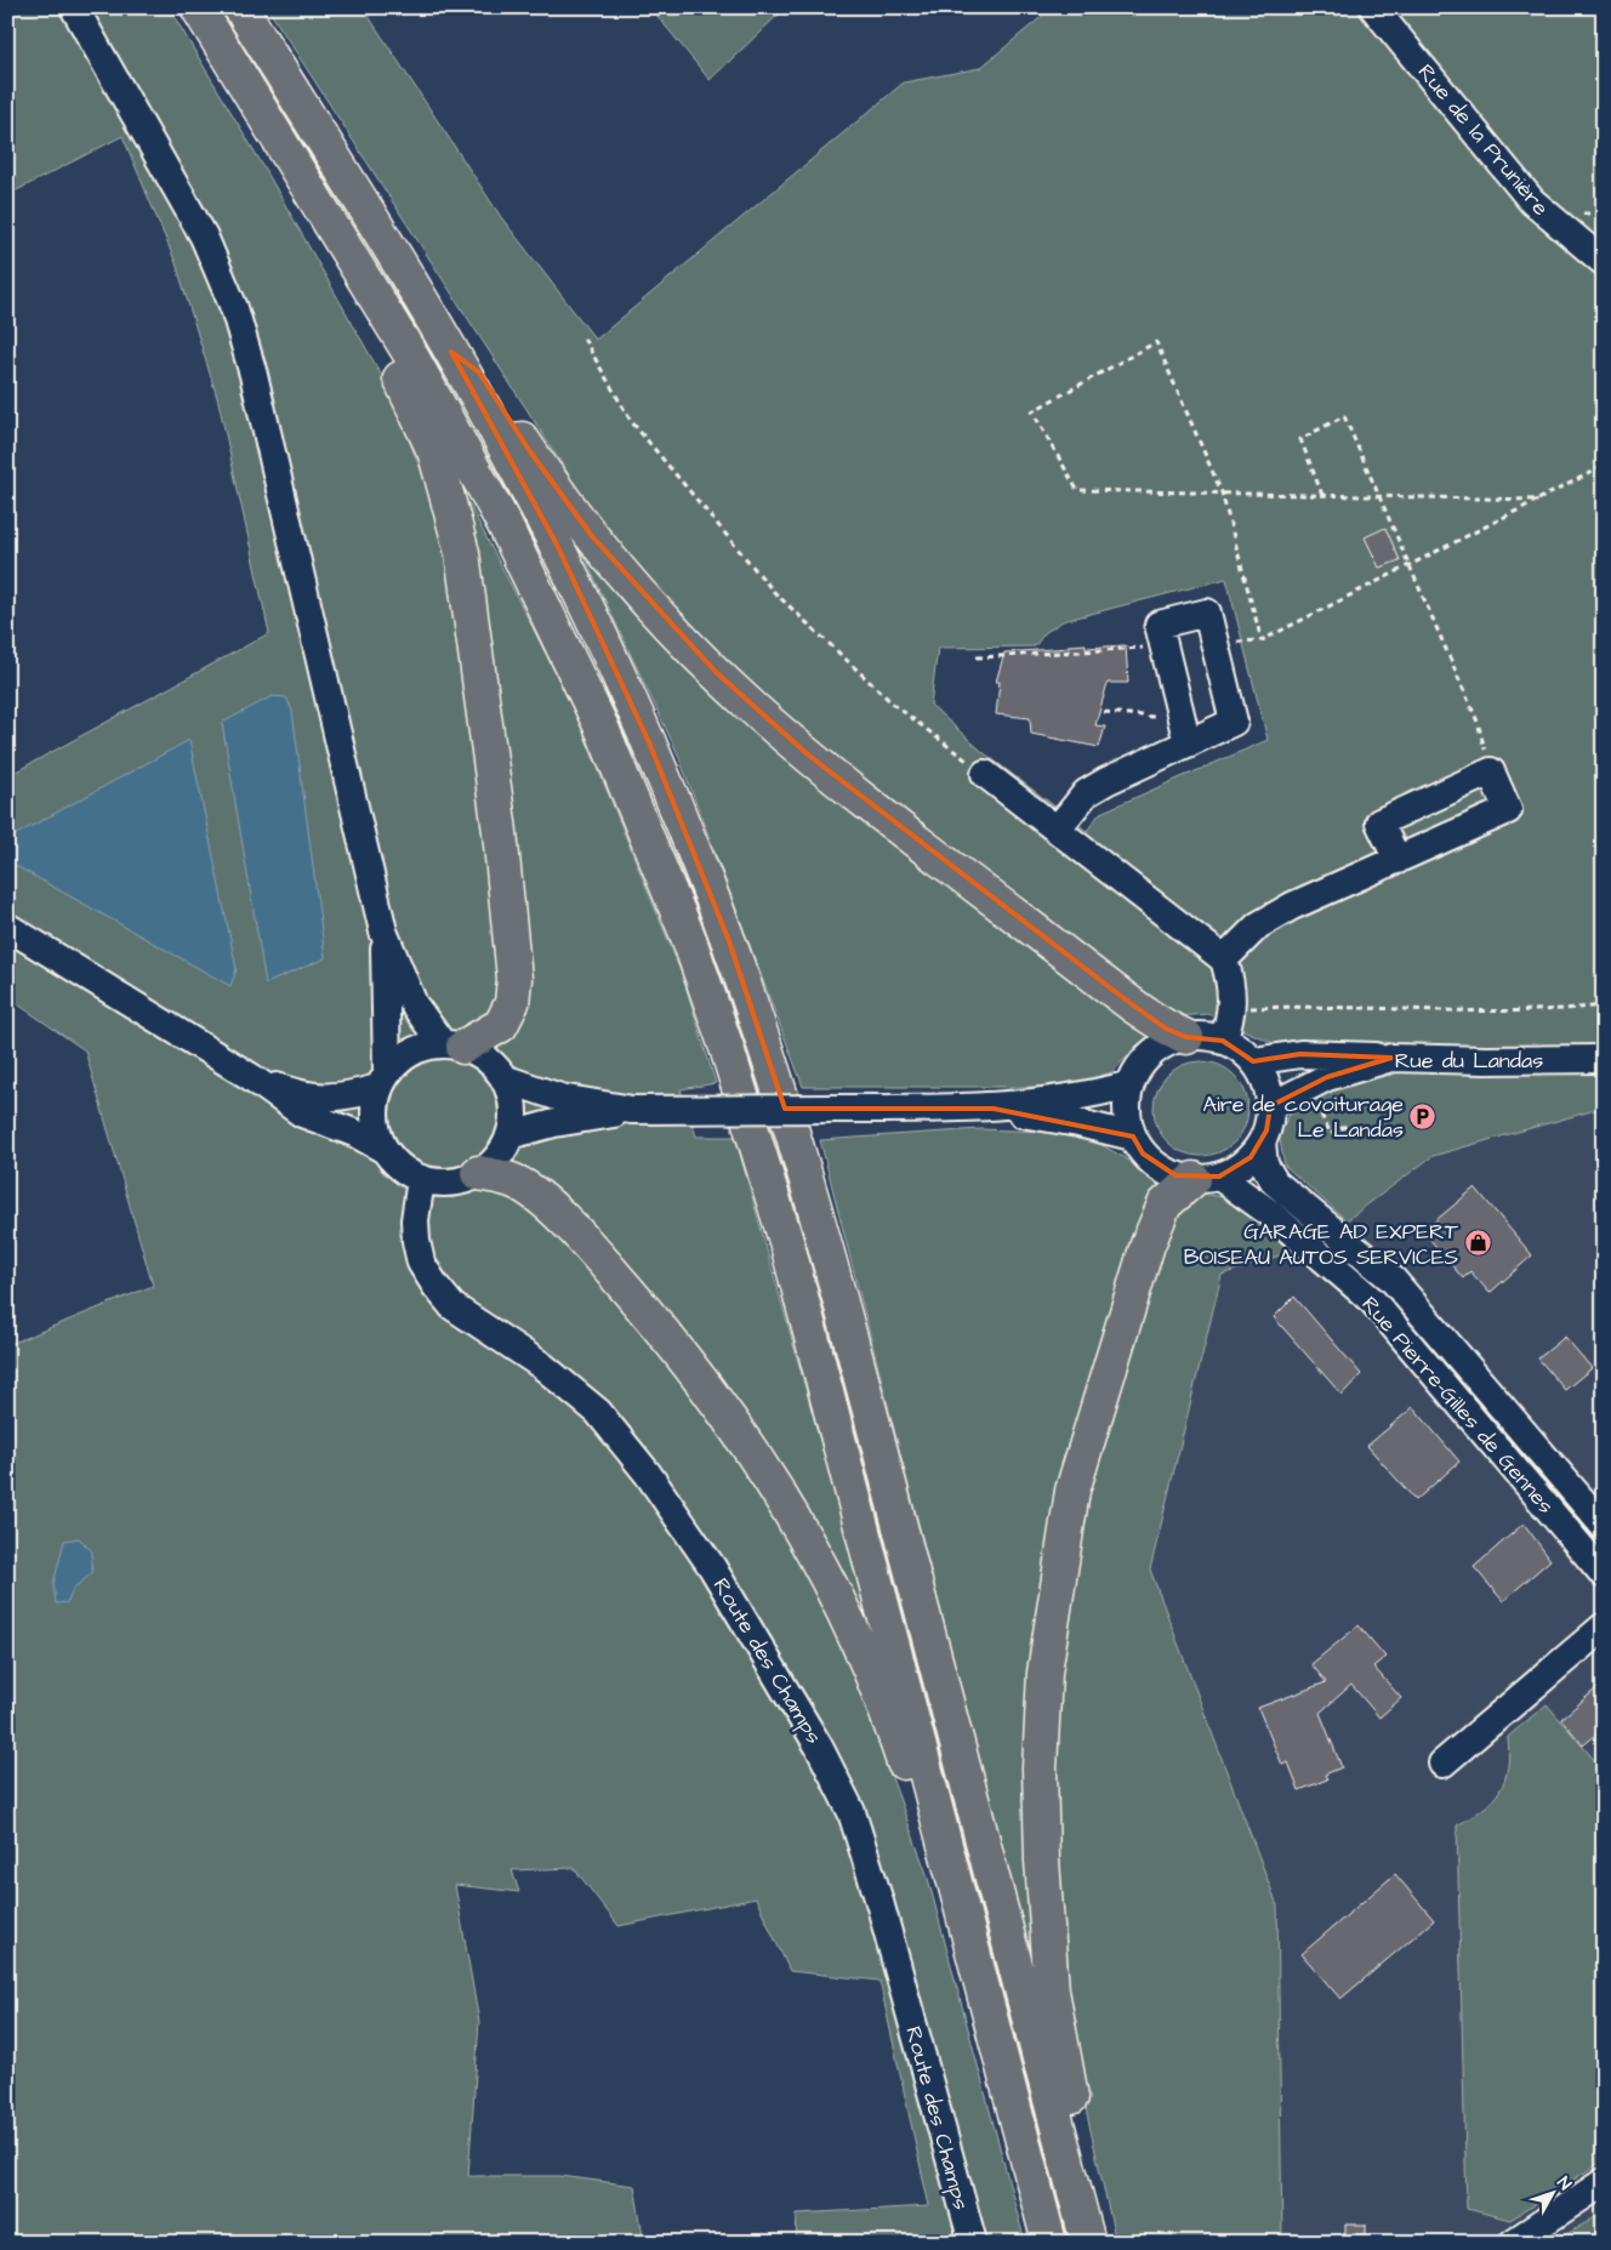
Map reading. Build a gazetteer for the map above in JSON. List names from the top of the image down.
{
  "streets": {
    "street": [
      "Rue de la Prunière",
      "Rue du Landas",
      "Rue Pierre-Gilles de Gennes",
      "Route des Champs"
    ]
  },
  "crossings": [
    ["Rue du Landas", "Rue Pierre-Gilles de Gennes"]
  ],
  "places": {
    "parking": ["Aire de covoiturage Le Landas"],
    "shop": ["GARAGE AD EXPERT BOISEAU AUTOS SERVICES"]
  },
  "north": "top right"
}
